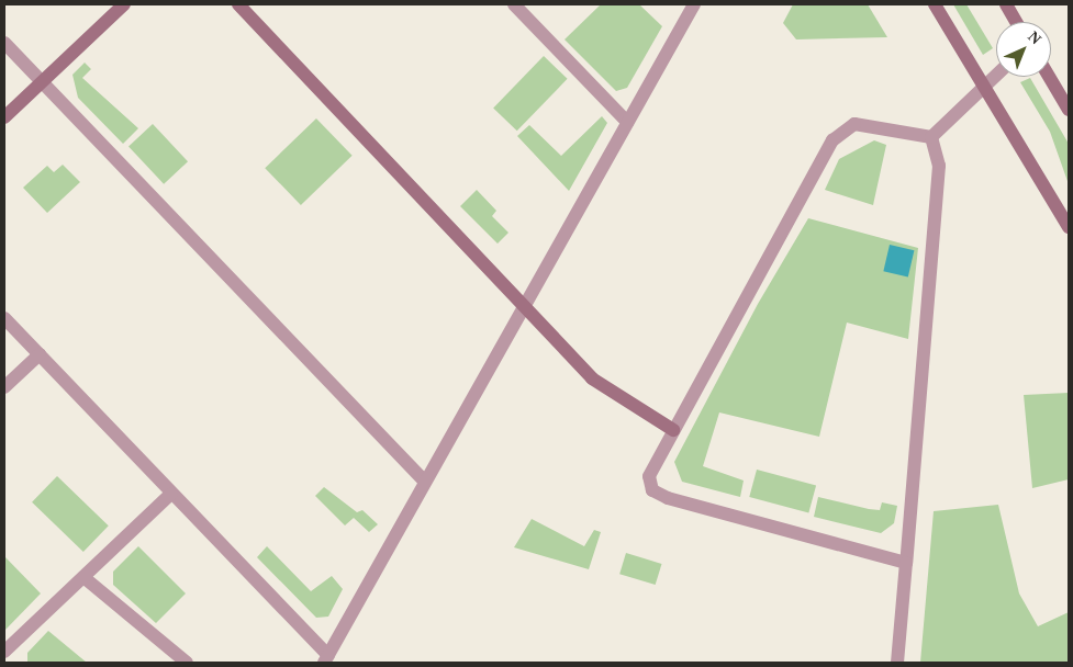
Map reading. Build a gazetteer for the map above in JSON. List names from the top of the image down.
{
  "north": "top right"
}
